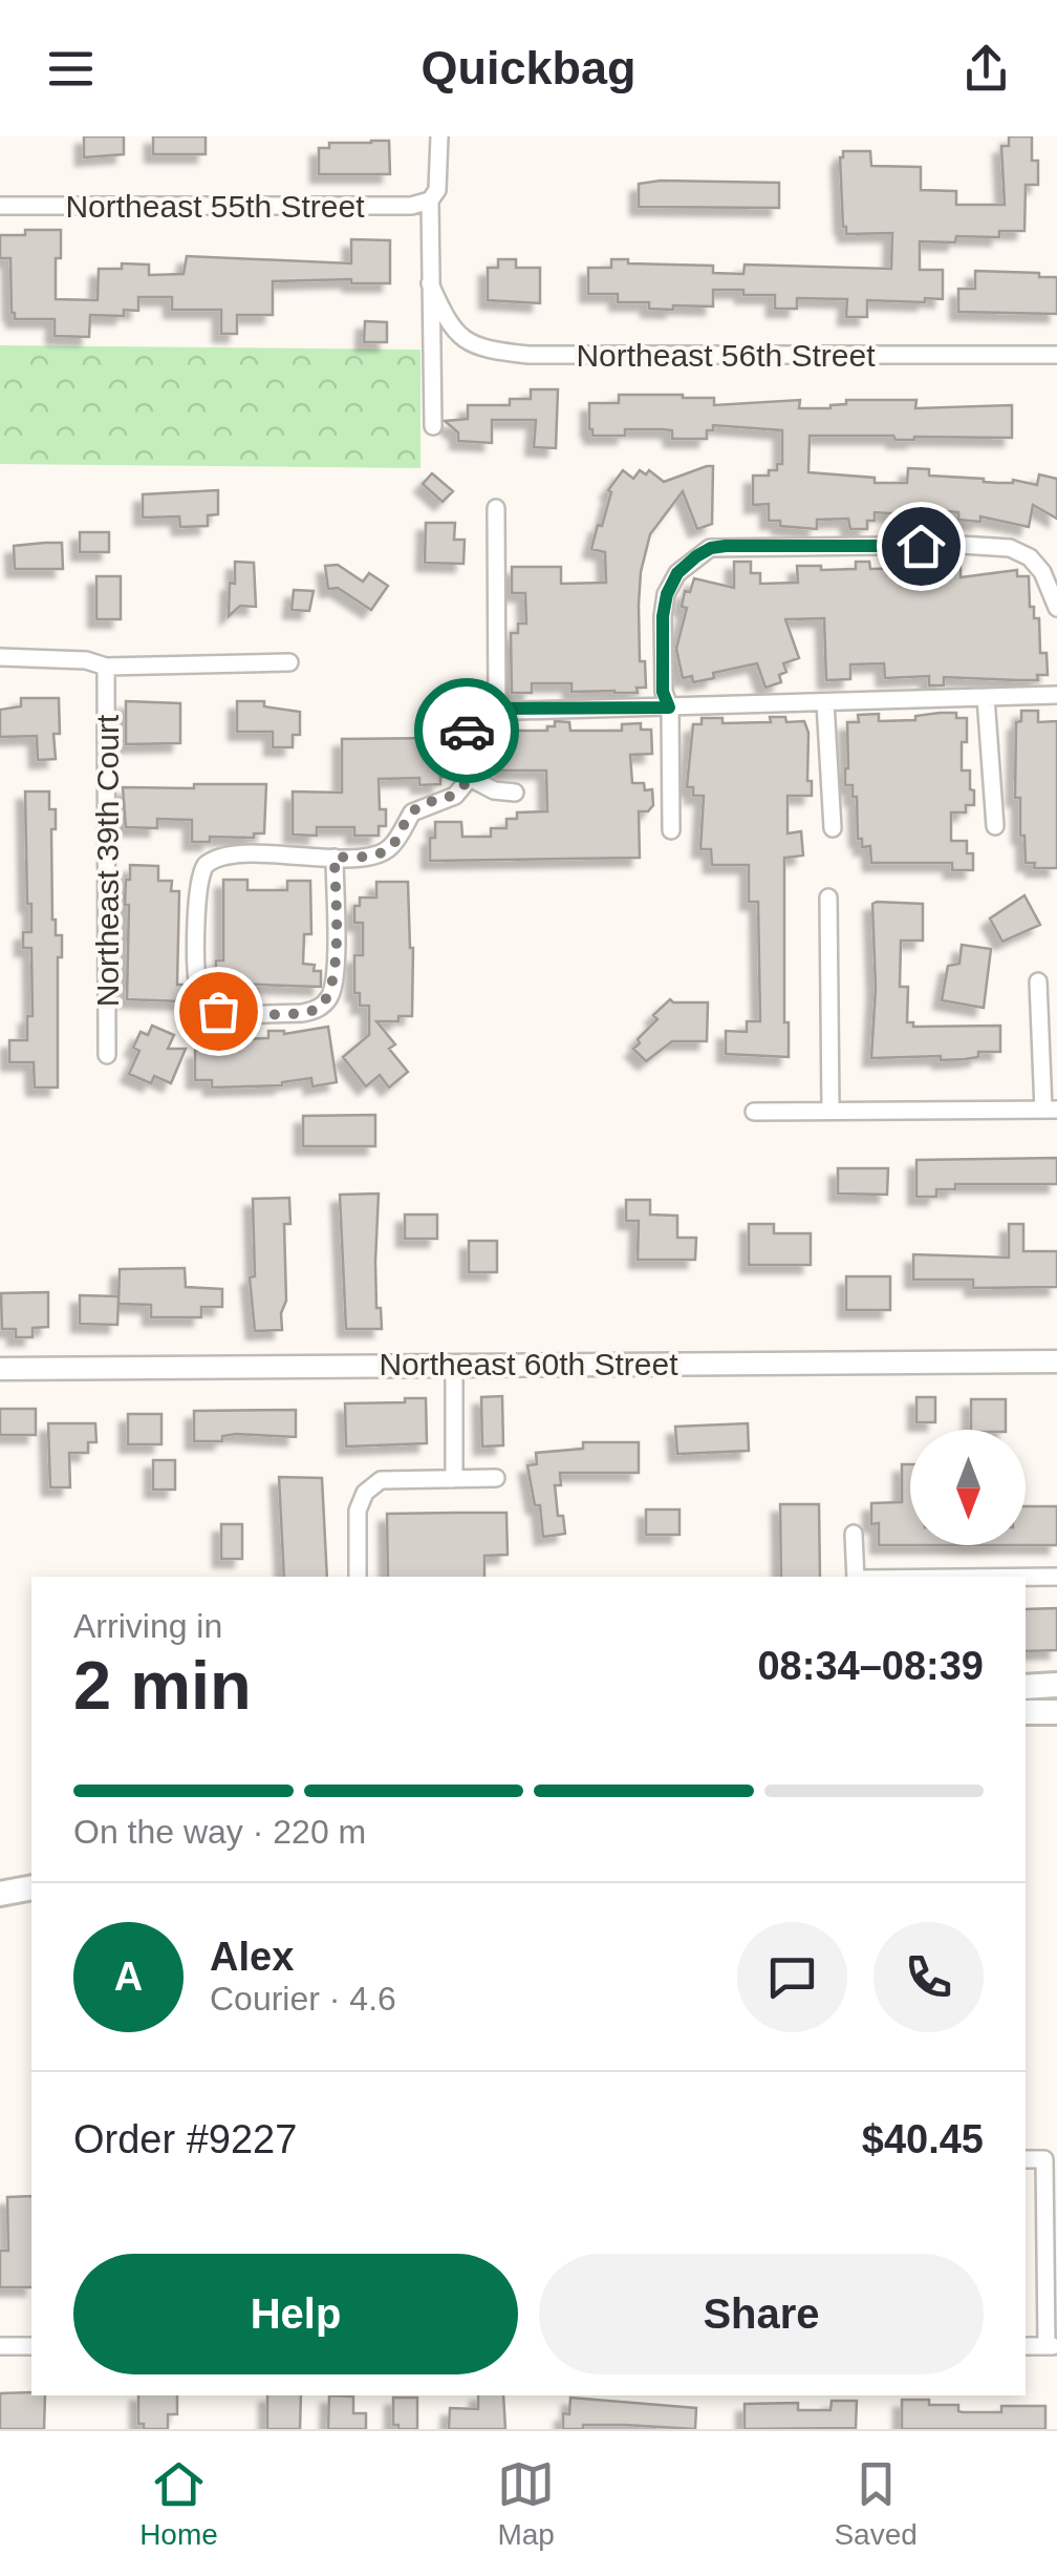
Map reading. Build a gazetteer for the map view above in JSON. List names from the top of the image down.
{
  "streets": {
    "street": [
      "Northeast 55th Street",
      "Northeast 56th Street",
      "Northeast 39th Court",
      "Northeast 60th Street"
    ]
  },
  "north": "bottom",
  "page": {
    "header": "Quickbag",
    "heading": ["2 min", "Arriving in", "08:34–08:39"],
    "panel": [
      "Alex",
      "Courier · 4.6",
      "Order #9227",
      "$40.45"
    ],
    "bar": "On the way · 220 m",
    "round": "A",
    "buttons": ["Help", "Share"],
    "tabs": ["Home", "Map", "Saved"]
  }
}
